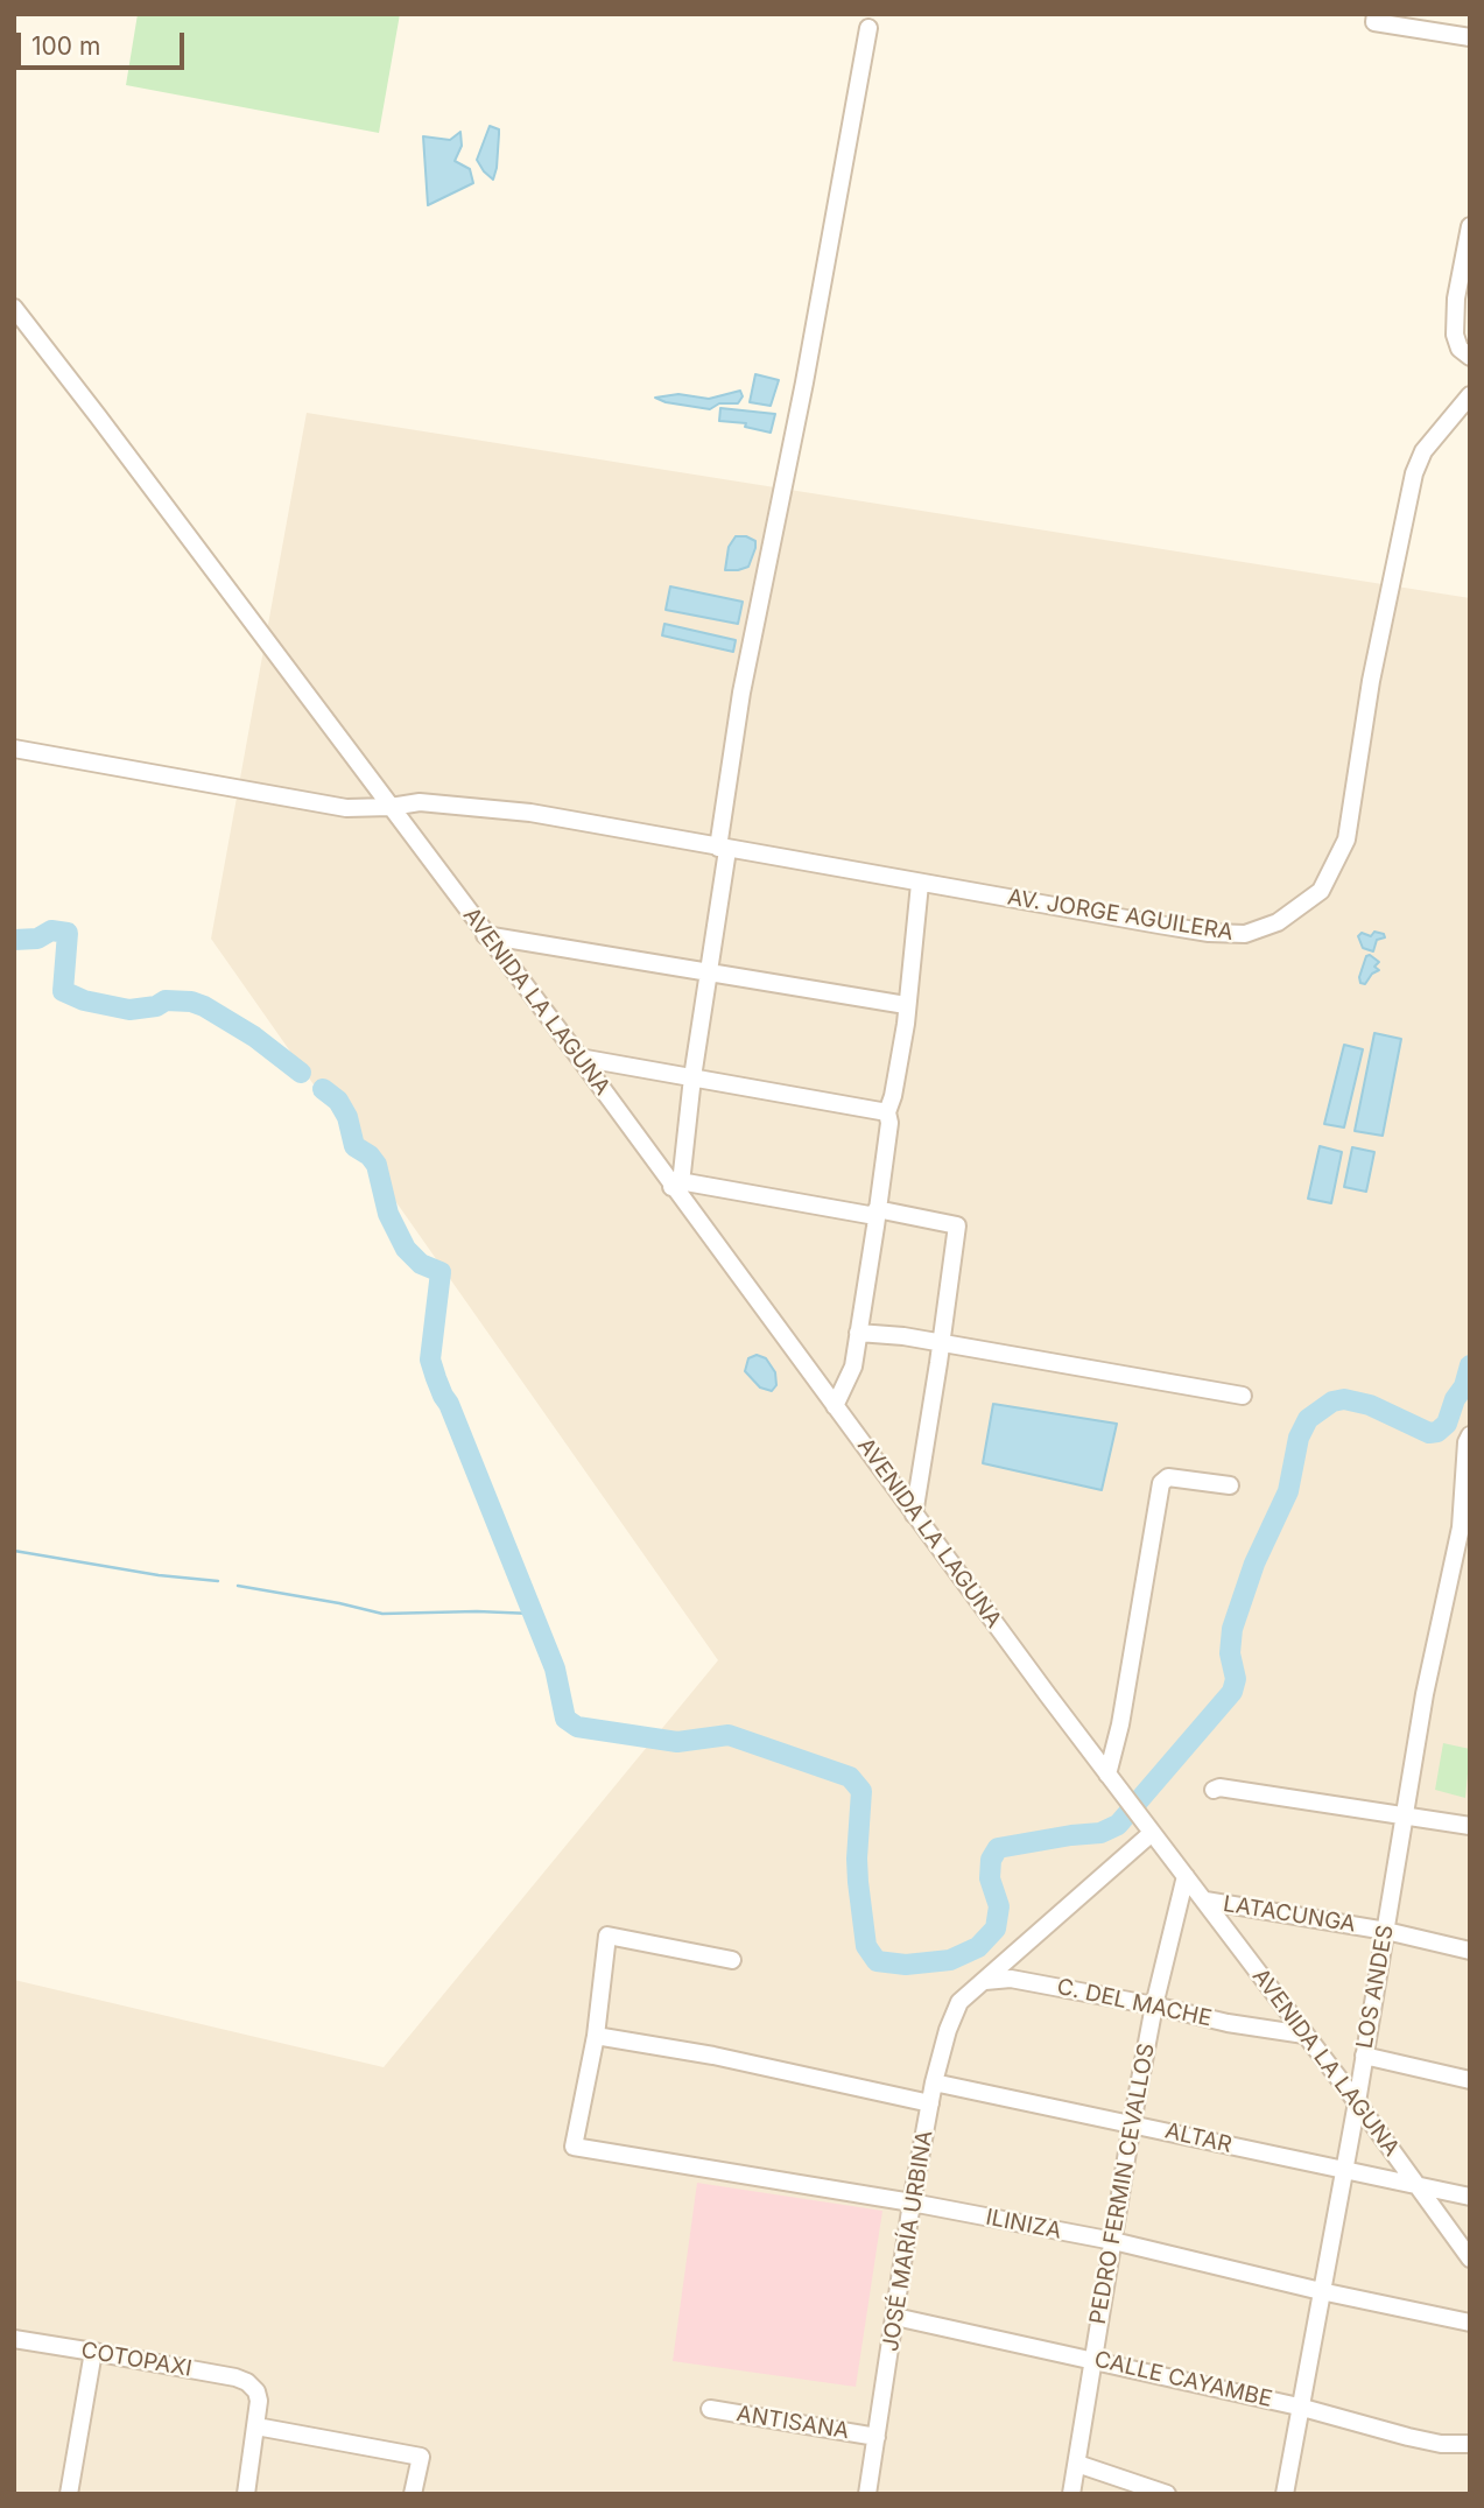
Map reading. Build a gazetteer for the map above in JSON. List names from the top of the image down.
{
  "streets": {
    "street": [
      "AV. JORGE AGUILERA",
      "AVENIDA LA LAGUNA",
      "LATACUNGA",
      "LOS ANDES",
      "C. DEL MACHE",
      "ALTAR",
      "PEDRO FERMIN CEVALLOS",
      "ILINIZA",
      "JOSÉ MARÍA URBINA",
      "COTOPAXI",
      "CALLE CAYAMBE",
      "ANTISANA"
    ]
  },
  "crossings": [
    ["AV. JORGE AGUILERA", "AVENIDA LA LAGUNA"],
    ["AVENIDA LA LAGUNA", "LATACUNGA"],
    ["AVENIDA LA LAGUNA", "LOS ANDES"],
    ["AVENIDA LA LAGUNA", "C. DEL MACHE"],
    ["AVENIDA LA LAGUNA", "ALTAR"],
    ["AVENIDA LA LAGUNA", "PEDRO FERMIN CEVALLOS"],
    ["LATACUNGA", "LOS ANDES"],
    ["LOS ANDES", "ALTAR"],
    ["LOS ANDES", "ILINIZA"],
    ["LOS ANDES", "CALLE CAYAMBE"],
    ["C. DEL MACHE", "PEDRO FERMIN CEVALLOS"],
    ["C. DEL MACHE", "JOSÉ MARÍA URBINA"],
    ["ALTAR", "PEDRO FERMIN CEVALLOS"],
    ["ALTAR", "JOSÉ MARÍA URBINA"],
    ["PEDRO FERMIN CEVALLOS", "ILINIZA"],
    ["PEDRO FERMIN CEVALLOS", "CALLE CAYAMBE"],
    ["ILINIZA", "JOSÉ MARÍA URBINA"],
    ["JOSÉ MARÍA URBINA", "CALLE CAYAMBE"],
    ["JOSÉ MARÍA URBINA", "ANTISANA"]
  ],
  "scale_bar": "100 m"
}
